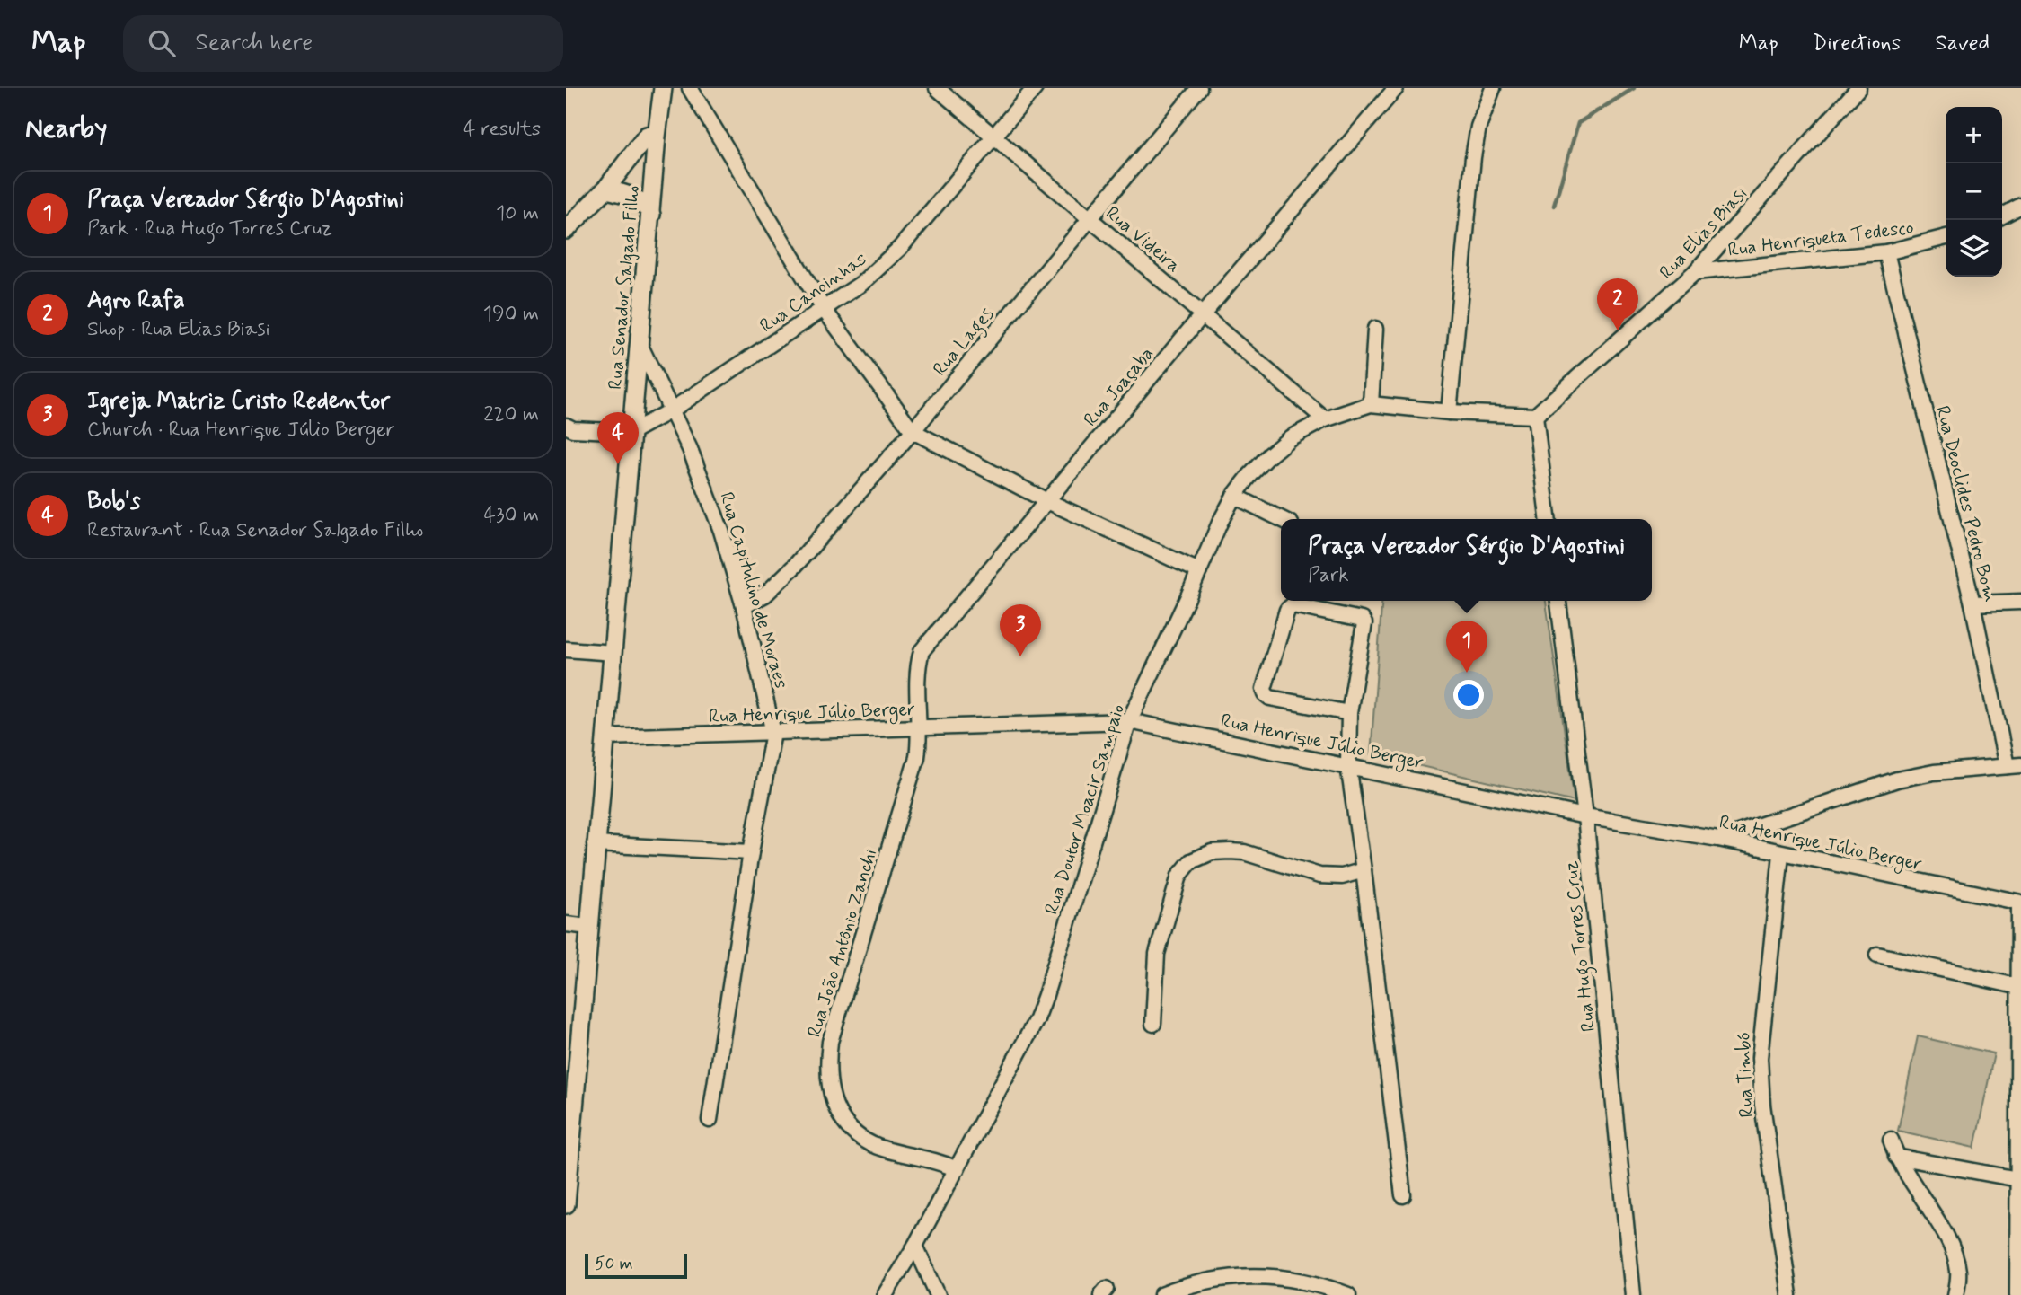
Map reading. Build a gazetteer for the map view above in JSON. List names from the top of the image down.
{
  "streets": {
    "main road": ["Rua Senador Salgado Filho"],
    "street": [
      "Rua Elias Biasi",
      "Rua Henriqueta Tedesco",
      "Rua Videira",
      "Rua Canoinhas",
      "Rua Lages",
      "Rua Joaçaba",
      "Rua Deoclides Pedro Bom",
      "Rua Capitulino de Moraes",
      "Rua Henrique Júlio Berger",
      "Rua Doutor Moacir Sampaio",
      "Rua João Antônio Zanchi",
      "Rua Hugo Torres Cruz",
      "Rua Timbó"
    ]
  },
  "crossings": [
    ["Rua Elias Biasi", "Rua Henriqueta Tedesco"],
    ["Rua Elias Biasi", "Rua Doutor Moacir Sampaio"],
    ["Rua Henriqueta Tedesco", "Rua Deoclides Pedro Bom"],
    ["Rua Videira", "Rua Canoinhas"],
    ["Rua Videira", "Rua Lages"],
    ["Rua Videira", "Rua Joaçaba"],
    ["Rua Videira", "Rua Doutor Moacir Sampaio"],
    ["Rua Senador Salgado Filho", "Rua Canoinhas"],
    ["Rua Senador Salgado Filho", "Rua Capitulino de Moraes"],
    ["Rua Senador Salgado Filho", "Rua Henrique Júlio Berger"],
    ["Rua Canoinhas", "Rua Capitulino de Moraes"],
    ["Rua Lages", "Rua Capitulino de Moraes"],
    ["Rua Joaçaba", "Rua Henrique Júlio Berger"],
    ["Rua Joaçaba", "Rua João Antônio Zanchi"],
    ["Rua Capitulino de Moraes", "Rua Henrique Júlio Berger"],
    ["Rua Henrique Júlio Berger", "Rua Doutor Moacir Sampaio"],
    ["Rua Henrique Júlio Berger", "Rua João Antônio Zanchi"],
    ["Rua Henrique Júlio Berger", "Rua Hugo Torres Cruz"],
    ["Rua Henrique Júlio Berger", "Rua Timbó"],
    ["Rua Doutor Moacir Sampaio", "Rua João Antônio Zanchi"]
  ],
  "scale_bar": "50 m",
  "page": {
    "header": "Map",
    "search": "Search here",
    "nav": ["Map", "Directions", "Saved"],
    "heading": ["Nearby", "4 results"],
    "map_buttons": ["+", "−"],
    "list": [
      {
        "mark": "1",
        "name": "Praça Vereador Sérgio D'Agostini",
        "note": "Park · Rua Hugo Torres Cruz",
        "value": "10 m"
      },
      {
        "mark": "2",
        "name": "Agro Rafa",
        "note": "Shop · Rua Elias Biasi",
        "value": "190 m"
      },
      {
        "mark": "3",
        "name": "Igreja Matriz Cristo Redentor",
        "note": "Church · Rua Henrique Júlio Berger",
        "value": "220 m"
      },
      {
        "mark": "4",
        "name": "Bob's",
        "note": "Restaurant · Rua Senador Salgado Filho",
        "value": "430 m"
      }
    ],
    "pins": [
      "2",
      "4",
      "3",
      "1"
    ],
    "popup": ["Praça Vereador Sérgio D'Agostini", "Park"],
    "scale": "50 m"
  }
}
